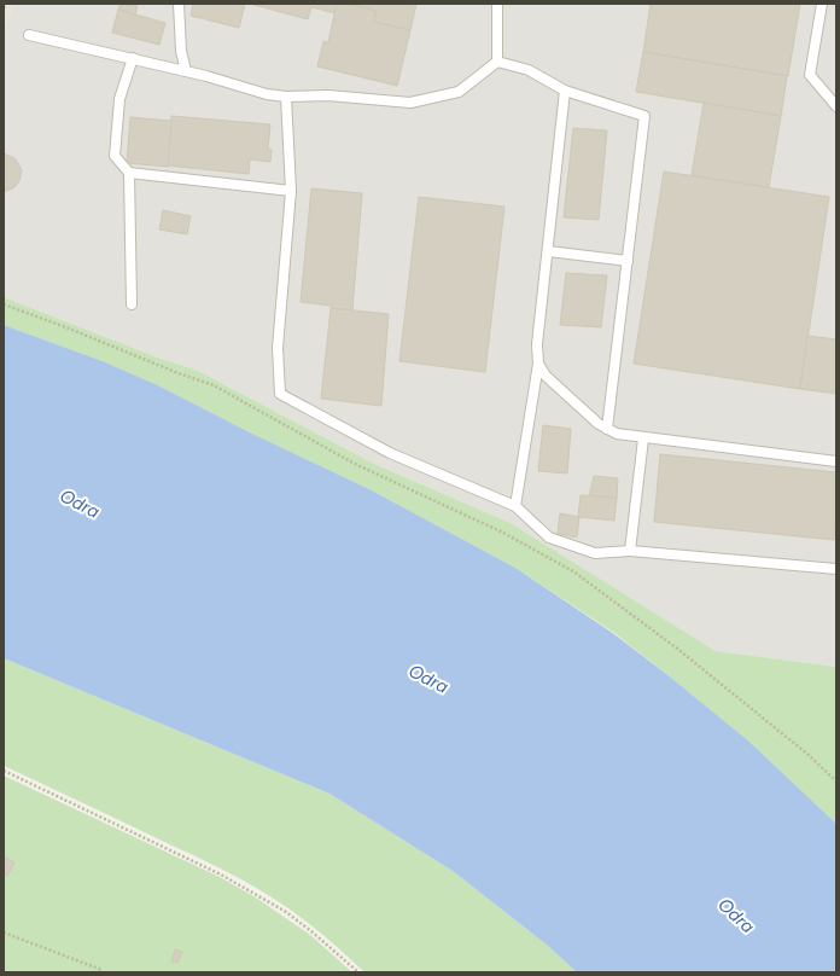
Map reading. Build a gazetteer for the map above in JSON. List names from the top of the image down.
{
  "water": ["Odra"]
}
